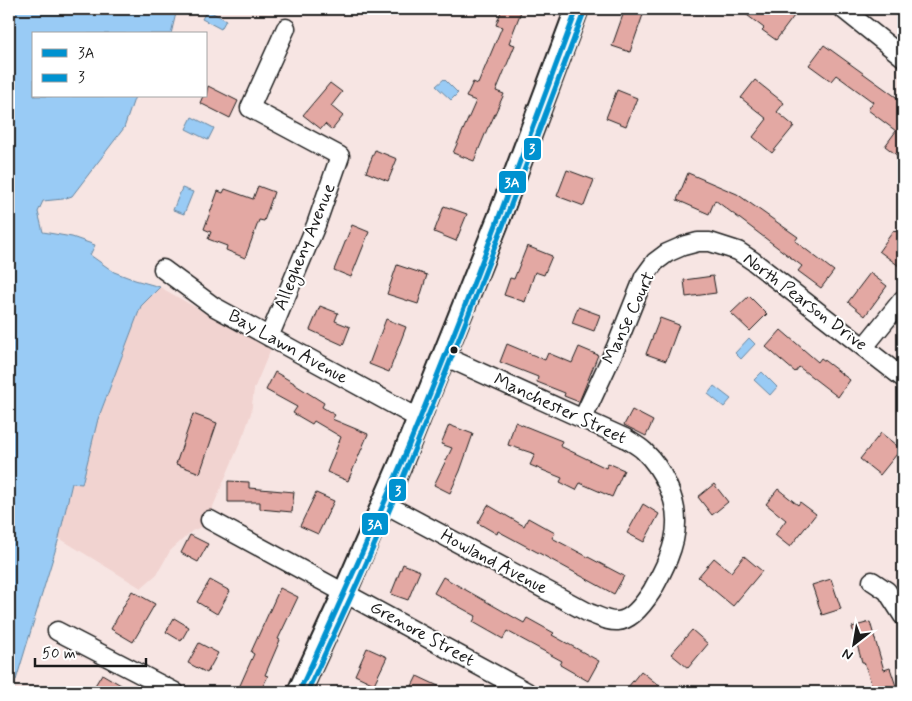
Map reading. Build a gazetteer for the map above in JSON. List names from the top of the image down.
{
  "streets": {
    "street": [
      "Allegheny Avenue",
      "North Pearson Drive",
      "Manse Court",
      "Bay Lawn Avenue",
      "Manchester Street",
      "Howland Avenue",
      "Grenore Street"
    ]
  },
  "crossings": [
    ["Allegheny Avenue", "Bay Lawn Avenue"],
    ["North Pearson Drive", "Manse Court"],
    ["Manse Court", "Manchester Street"],
    ["Manchester Street", "Howland Avenue"]
  ],
  "lines": ["transit line 3A", "transit line 3"],
  "legend": ["3A", "3"],
  "scale_bar": "50 m",
  "north": "bottom left"
}
